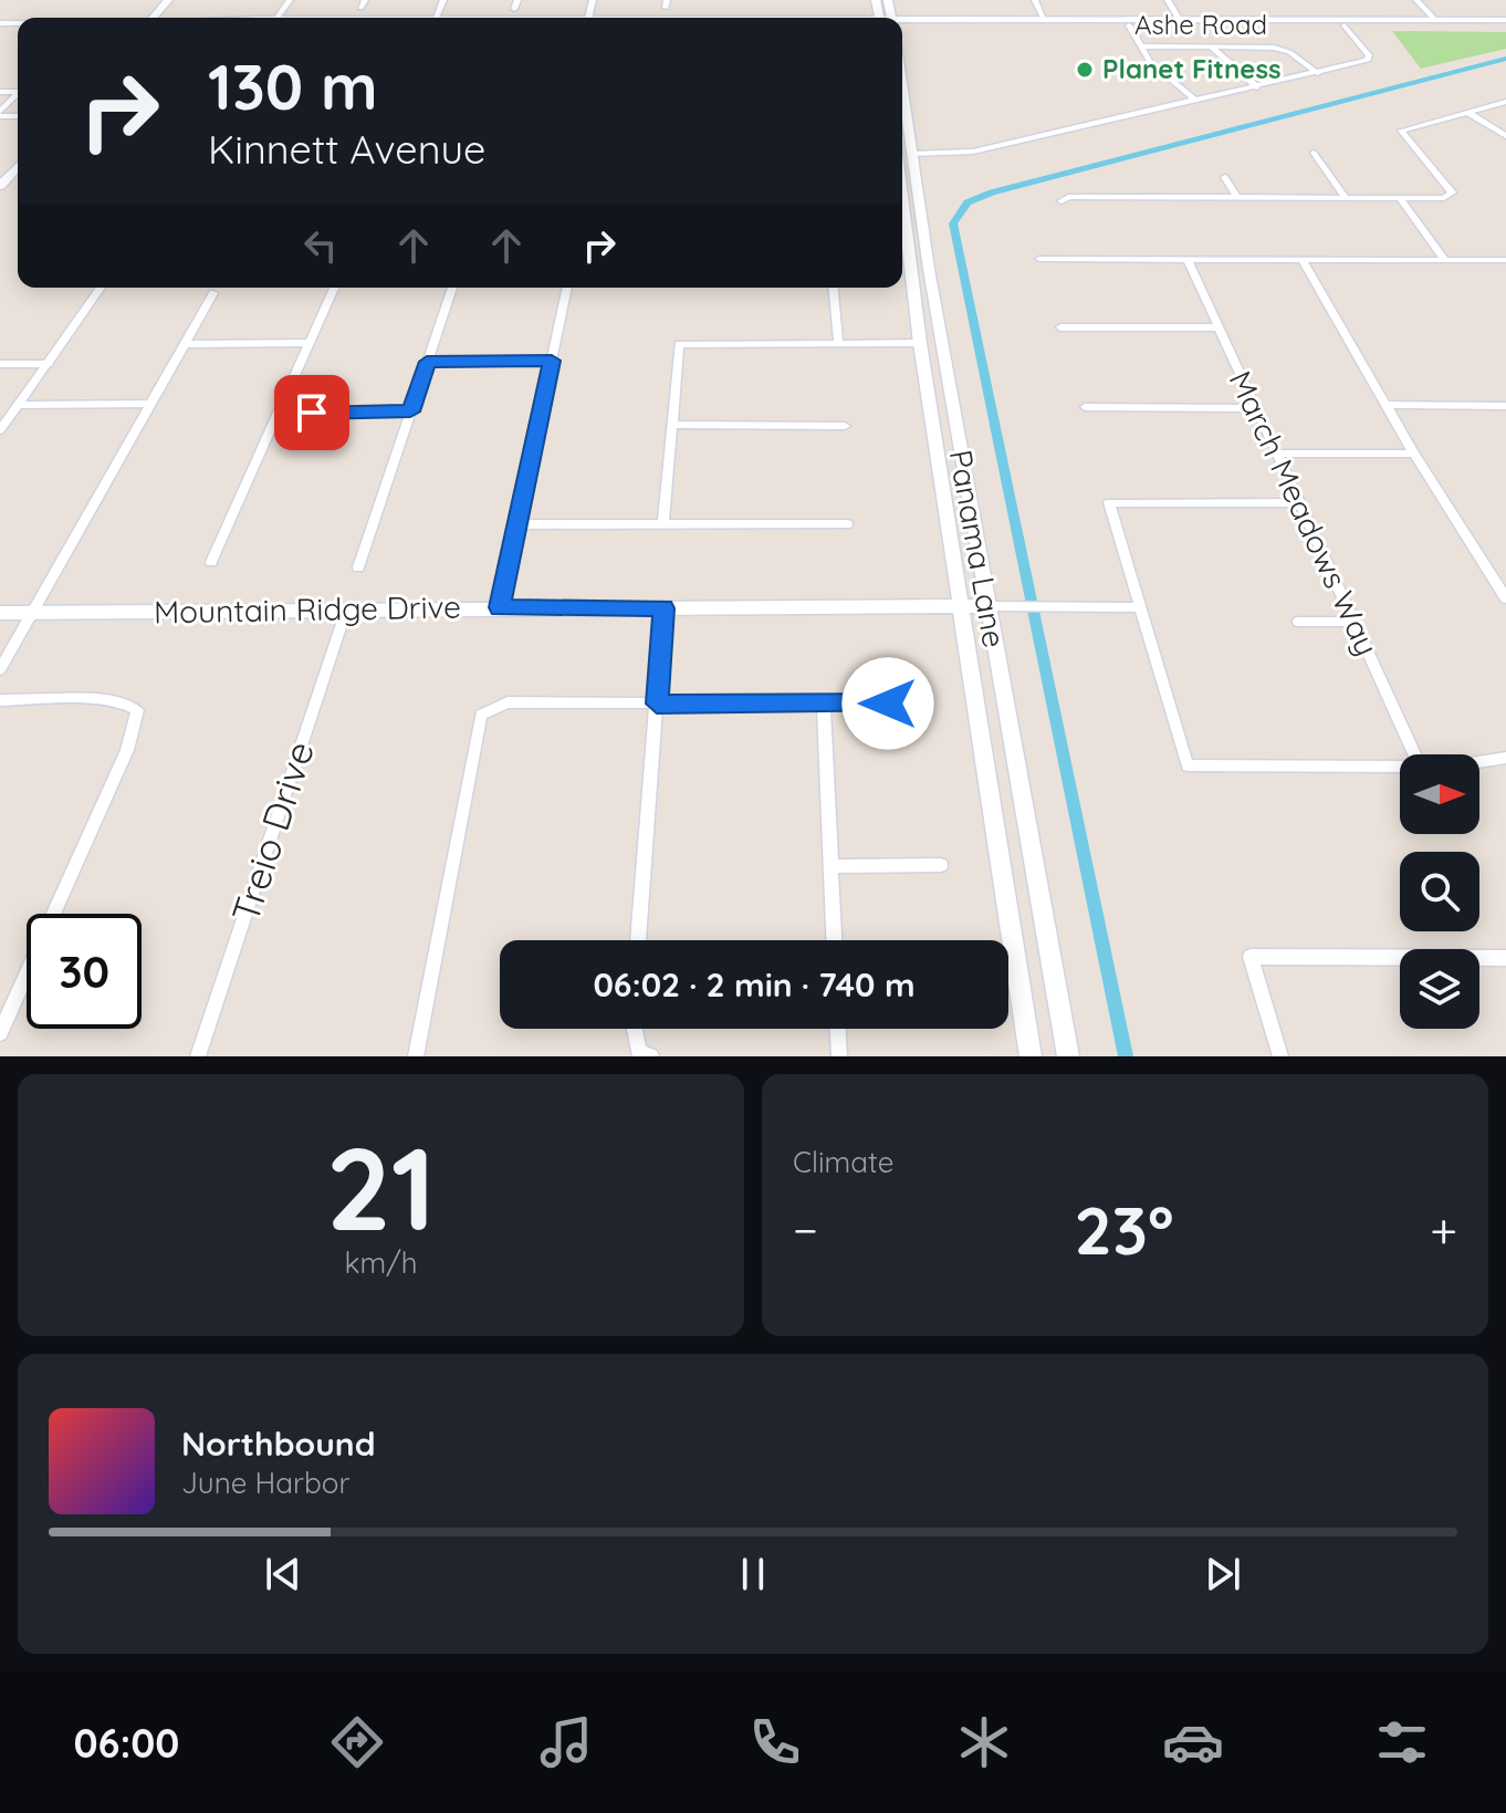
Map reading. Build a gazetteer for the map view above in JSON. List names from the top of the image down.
{
  "streets": {
    "main road": ["Ashe Road", "Panama Lane", "Mountain Ridge Drive"],
    "street": ["March Meadows Way", "Treio Drive"]
  },
  "crossings": [
    ["Panama Lane", "Mountain Ridge Drive"],
    ["Mountain Ridge Drive", "Treio Drive"]
  ],
  "places": ["Planet Fitness"],
  "north": "right",
  "page": {
    "turn": ["130 m", "Kinnett Avenue"],
    "limit": "30",
    "trip": "06:02 · 2 min · 740 m",
    "tile": [
      ["21", "km/h"],
      "Climate"
    ],
    "heat": ["−", "23°", "+"],
    "song": ["Northbound", "June Harbor"],
    "tabs": "06:00"
  }
}
